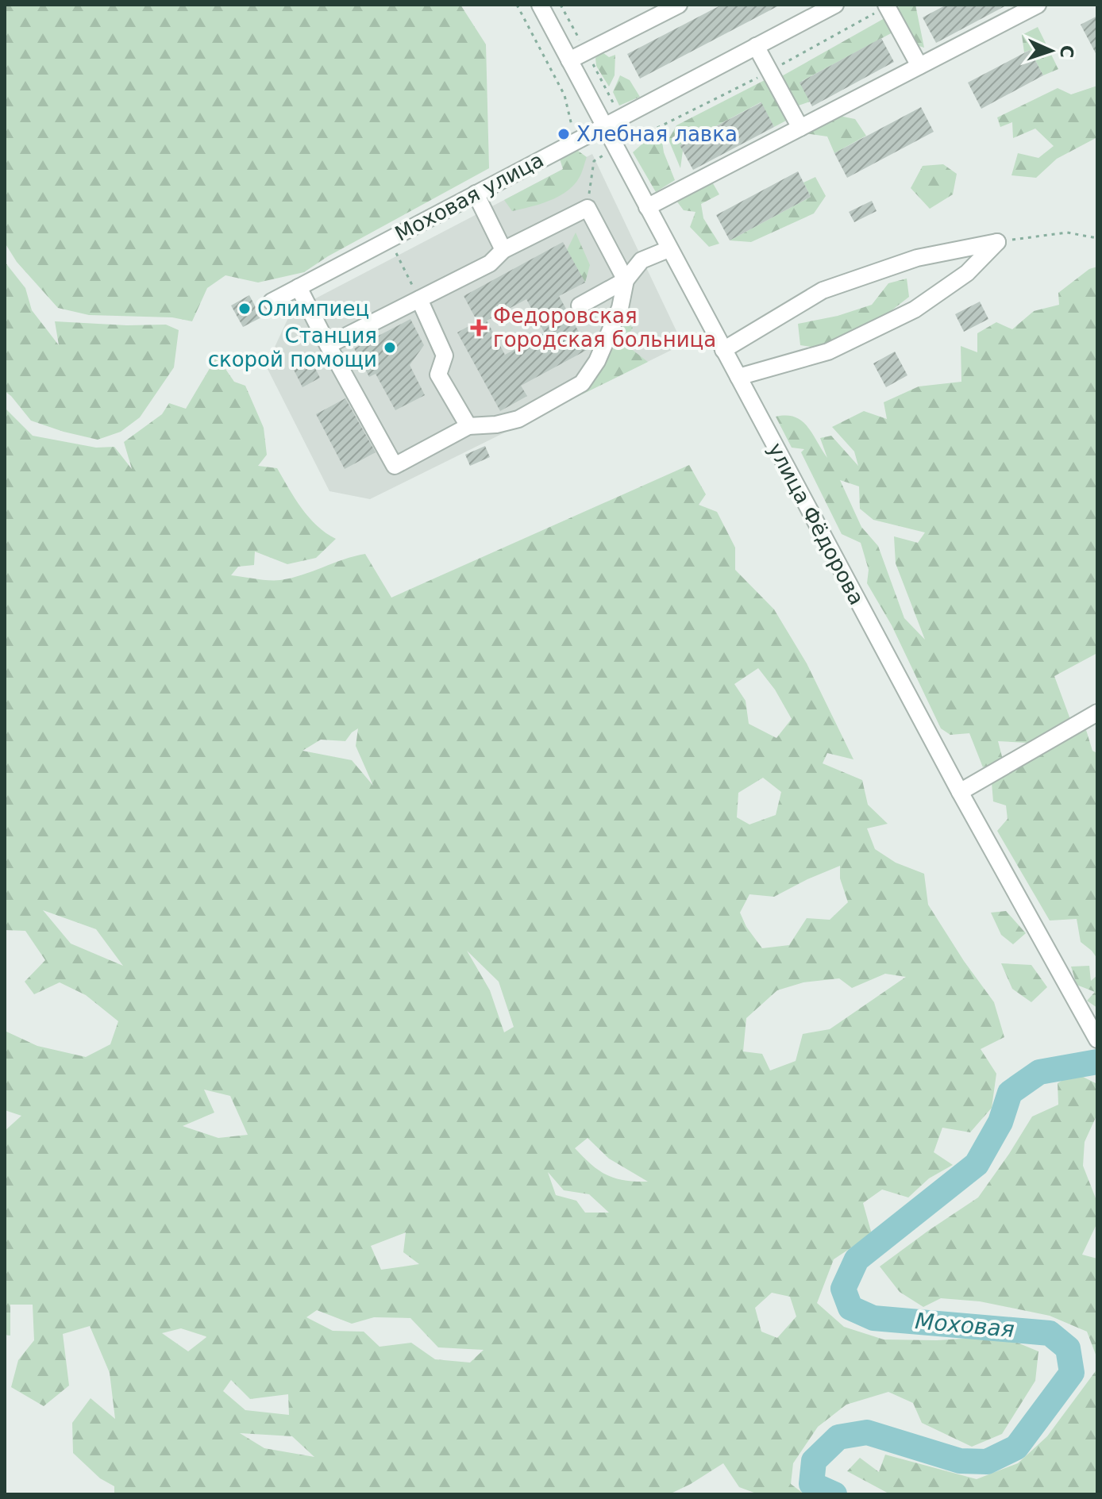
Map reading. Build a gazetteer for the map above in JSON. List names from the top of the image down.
{
  "streets": {
    "street": ["Моховая улица", "улица Фёдорова"]
  },
  "crossings": [
    ["Моховая улица", "улица Фёдорова"]
  ],
  "water": ["Моховая"],
  "places": {
    "other": ["Хлебная лавка", "Олимпиец", "Станция скорой помощи"],
    "health": ["Федоровская городская больница"]
  },
  "north": "right"
}
